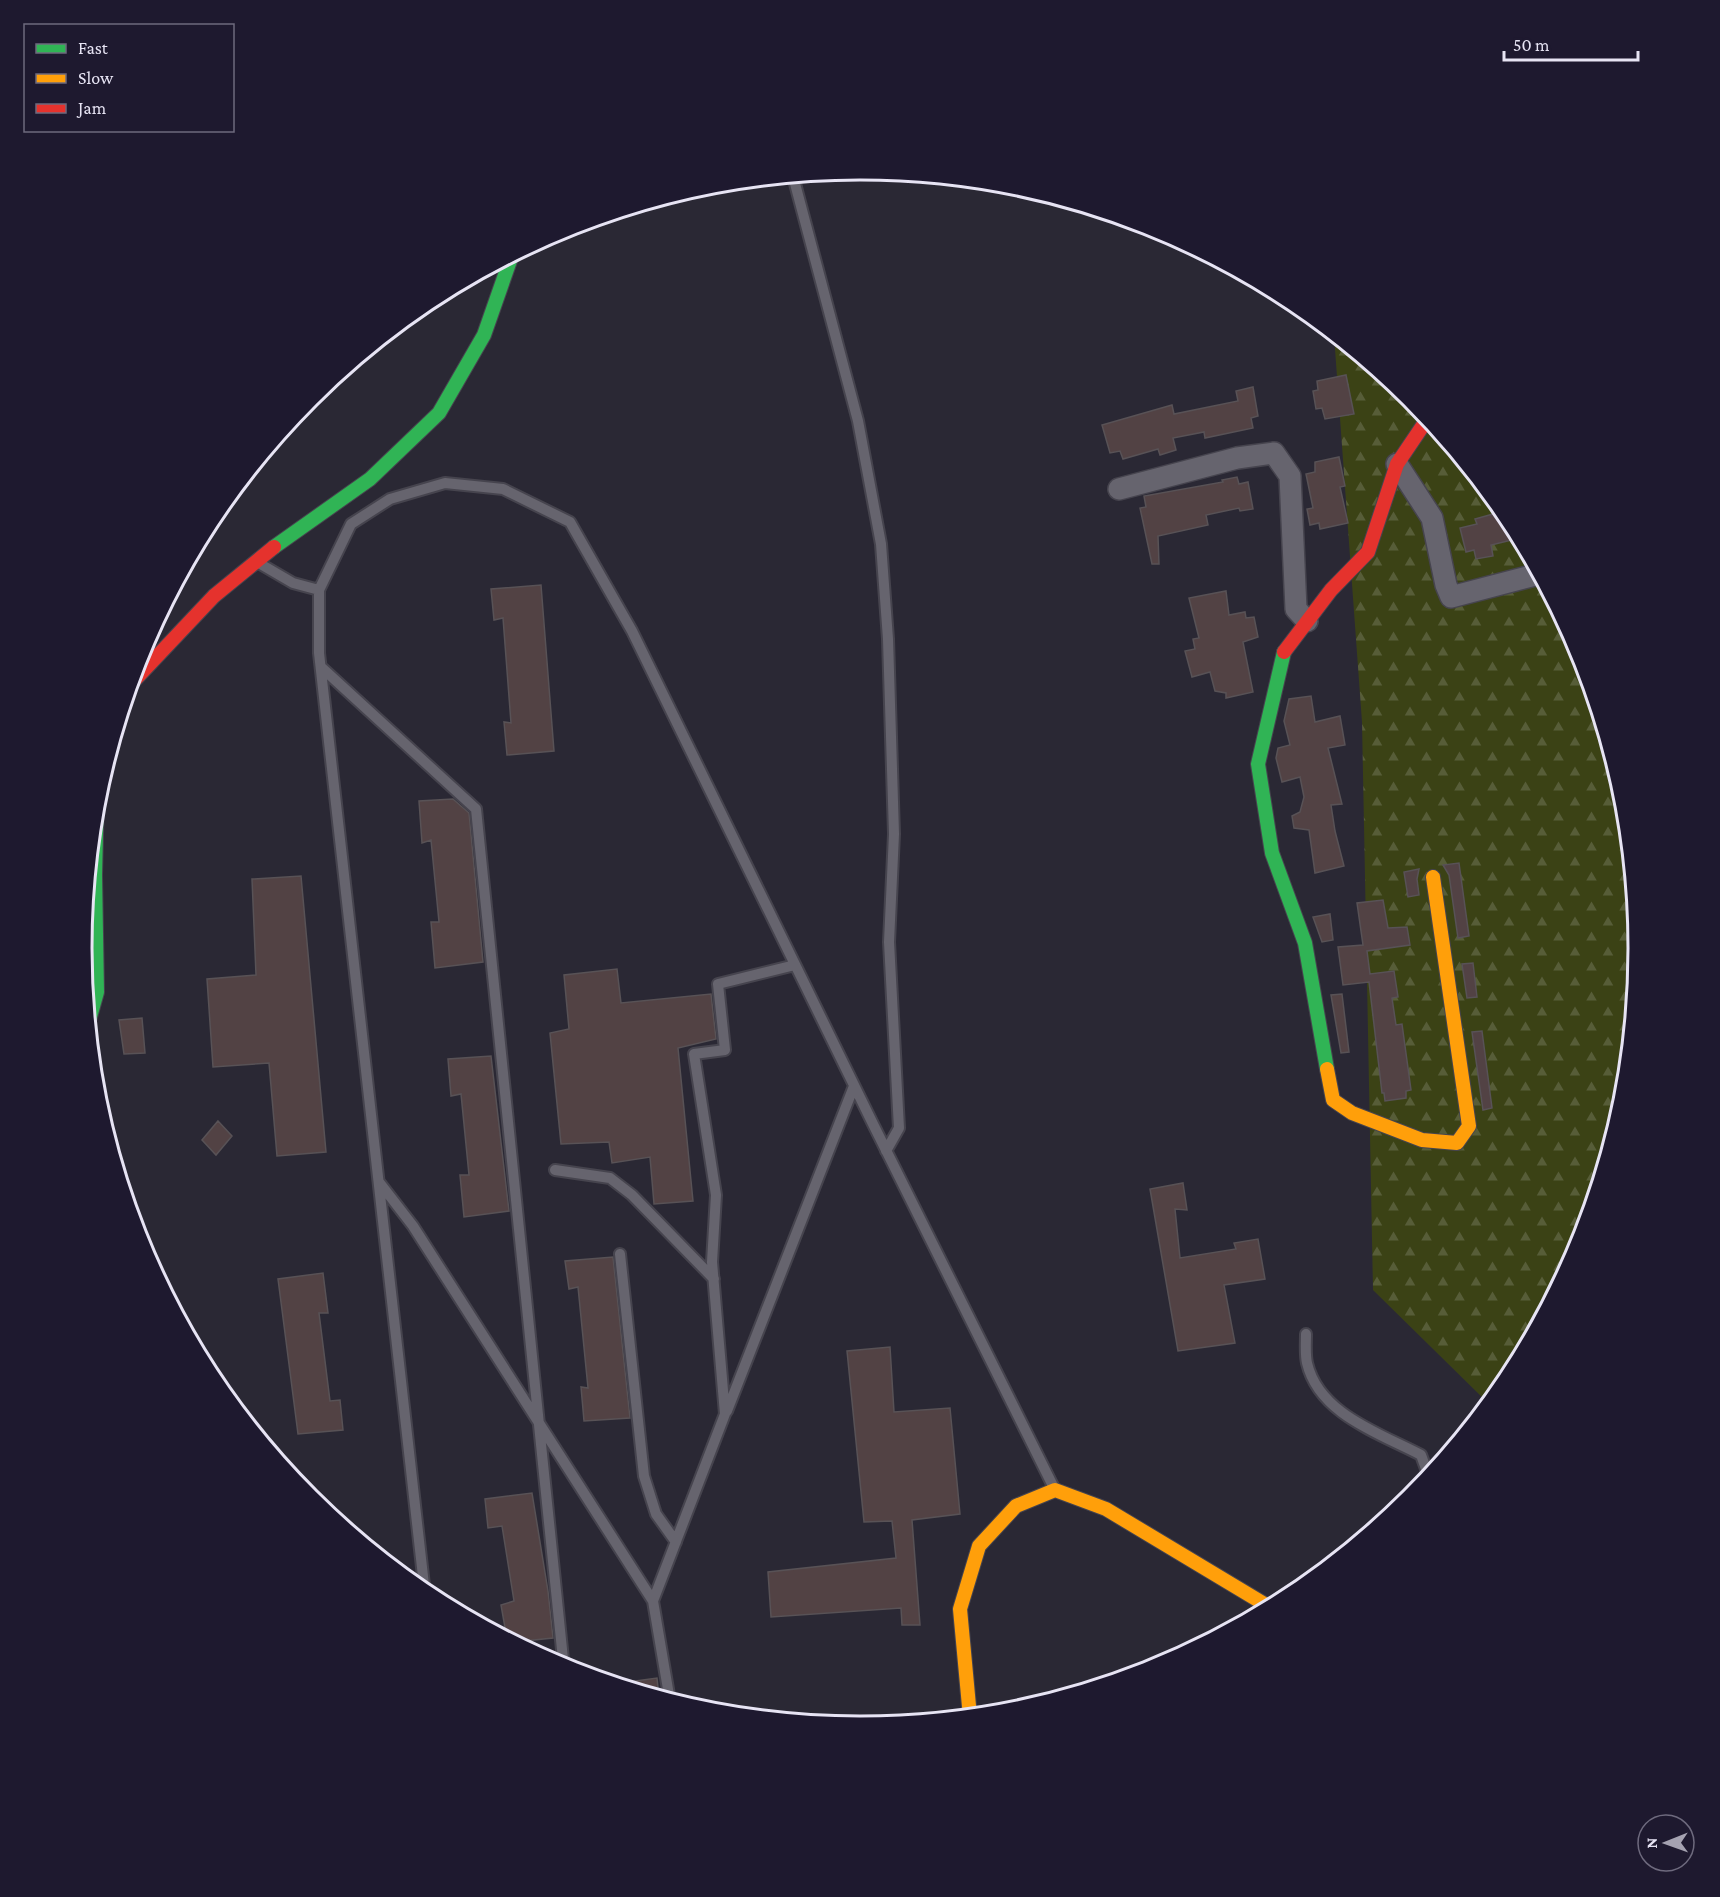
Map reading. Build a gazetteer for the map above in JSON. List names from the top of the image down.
{
  "legend": ["Fast", "Slow", "Jam"],
  "scale_bar": "50 m",
  "north": "left"
}
